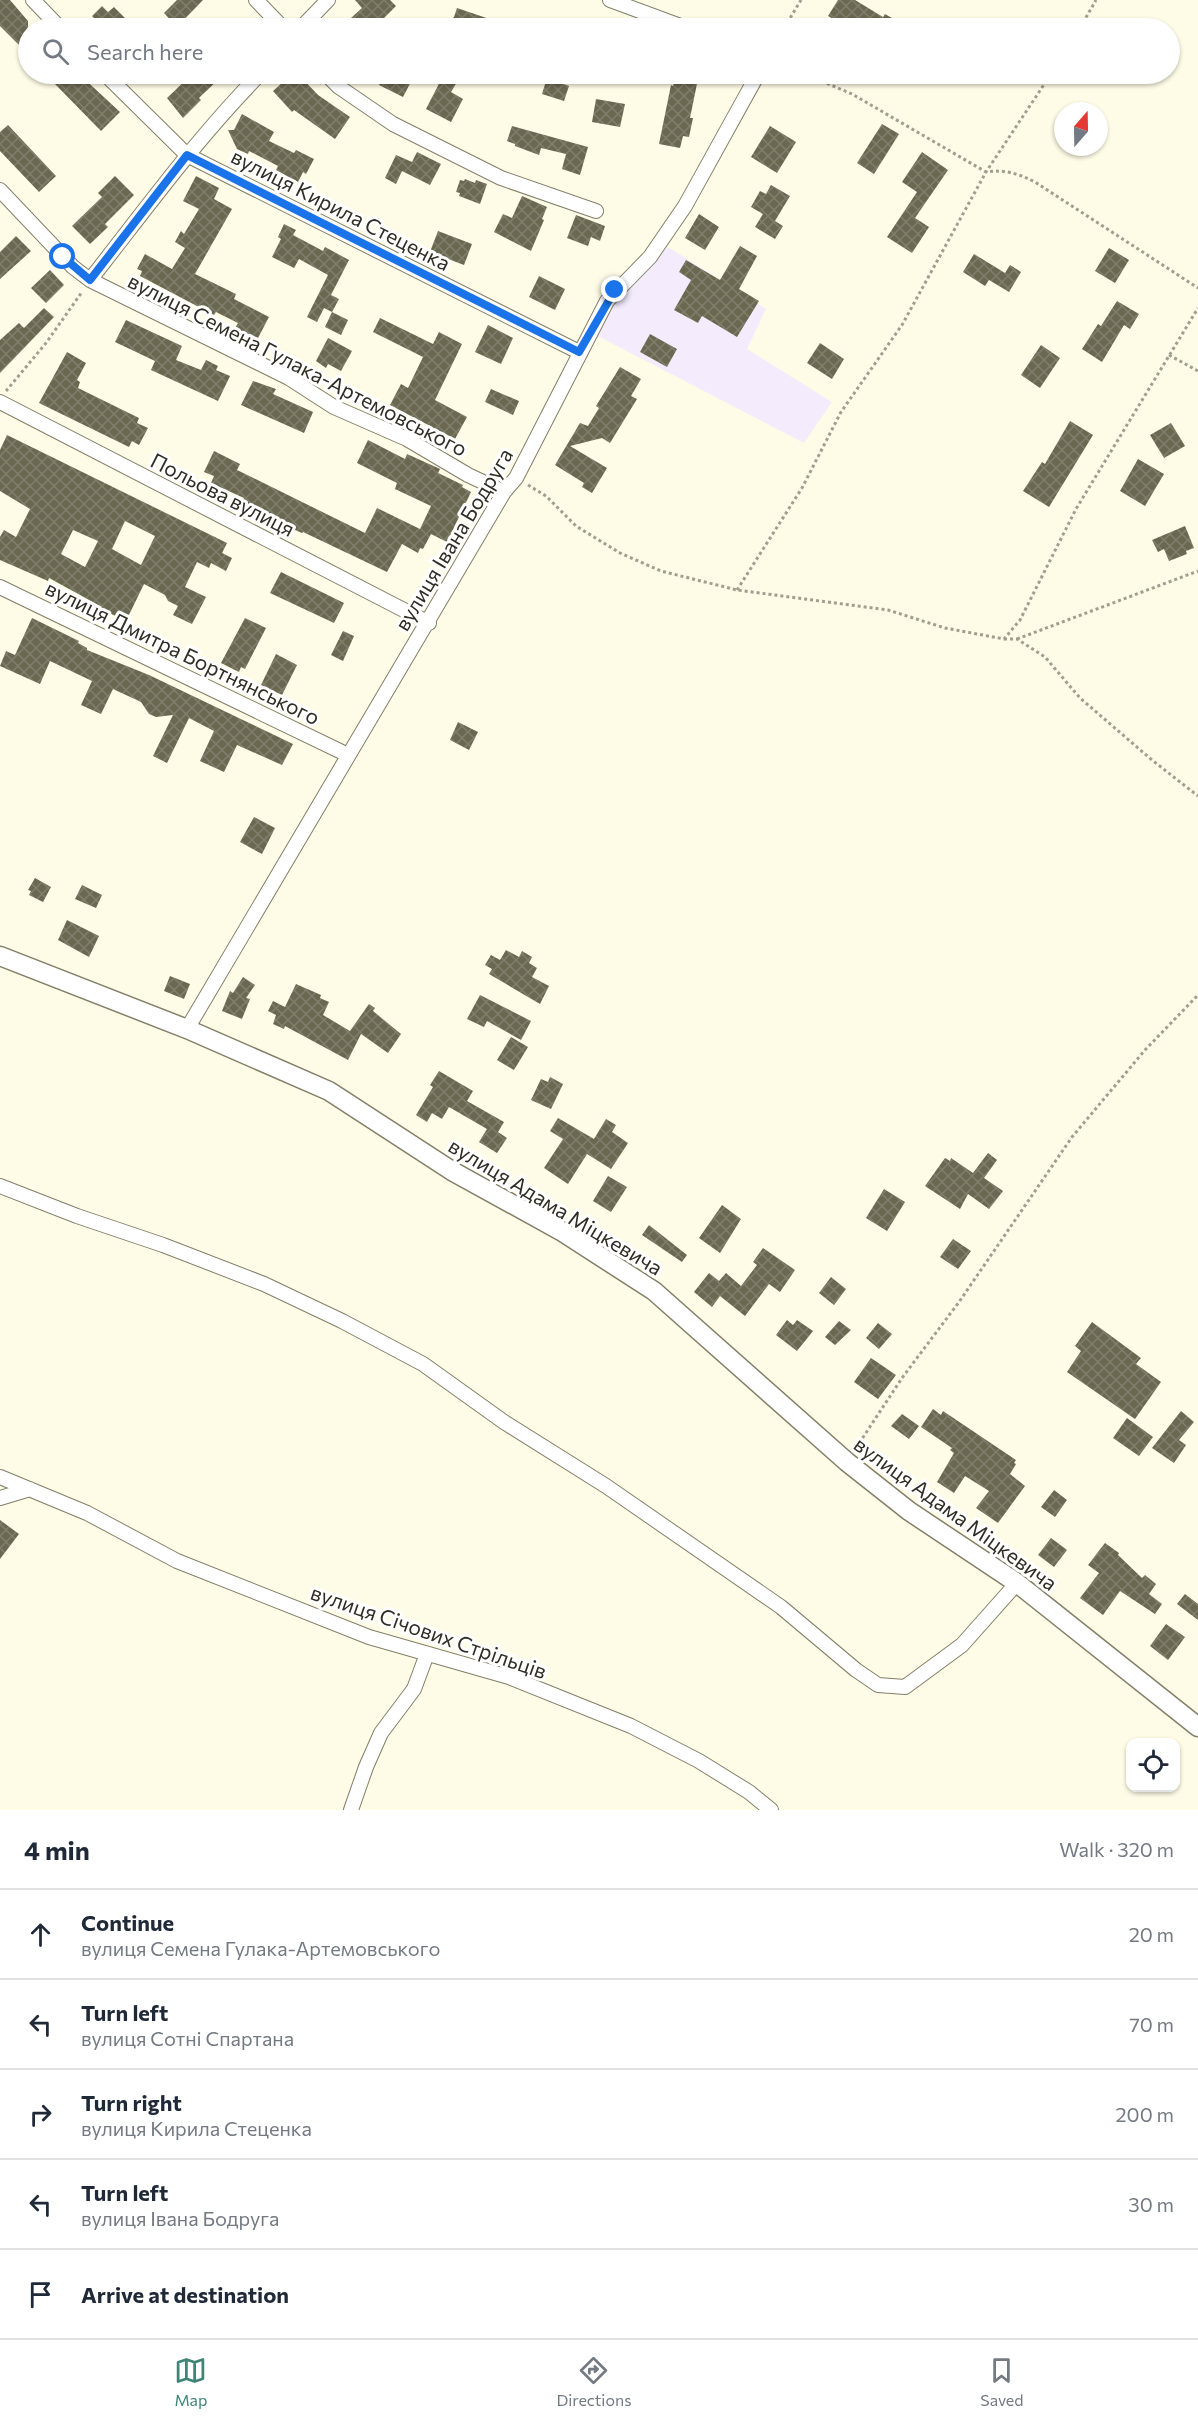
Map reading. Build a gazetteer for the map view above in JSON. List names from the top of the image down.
{
  "streets": {
    "street": [
      "вулиця Кирила Стеценка",
      "вулиця Семена Гулака-Артемовського",
      "Польова вулиця",
      "вулиця Івана Бодруга",
      "вулиця Дмитра Бортнянського",
      "вулиця Адама Міцкевича",
      "вулиця Січових Стрільців"
    ]
  },
  "crossings": [
    ["вулиця Кирила Стеценка", "вулиця Івана Бодруга"],
    ["вулиця Семена Гулака-Артемовського", "вулиця Івана Бодруга"],
    ["Польова вулиця", "вулиця Івана Бодруга"],
    ["вулиця Івана Бодруга", "вулиця Дмитра Бортнянського"],
    ["вулиця Івана Бодруга", "вулиця Адама Міцкевича"]
  ],
  "north": "top",
  "page": {
    "search": "Search here",
    "heading": ["4 min", "Walk · 320 m"],
    "list": [
      ["Continue", "вулиця Семена Гулака-Артемовського", "20 m"],
      ["Turn left", "вулиця Сотні Спартана", "70 m"],
      ["Turn right", "вулиця Кирила Стеценка", "200 m"],
      ["Turn left", "вулиця Івана Бодруга", "30 m"],
      "Arrive at destination"
    ],
    "nav": ["Map", "Directions", "Saved"]
  }
}
